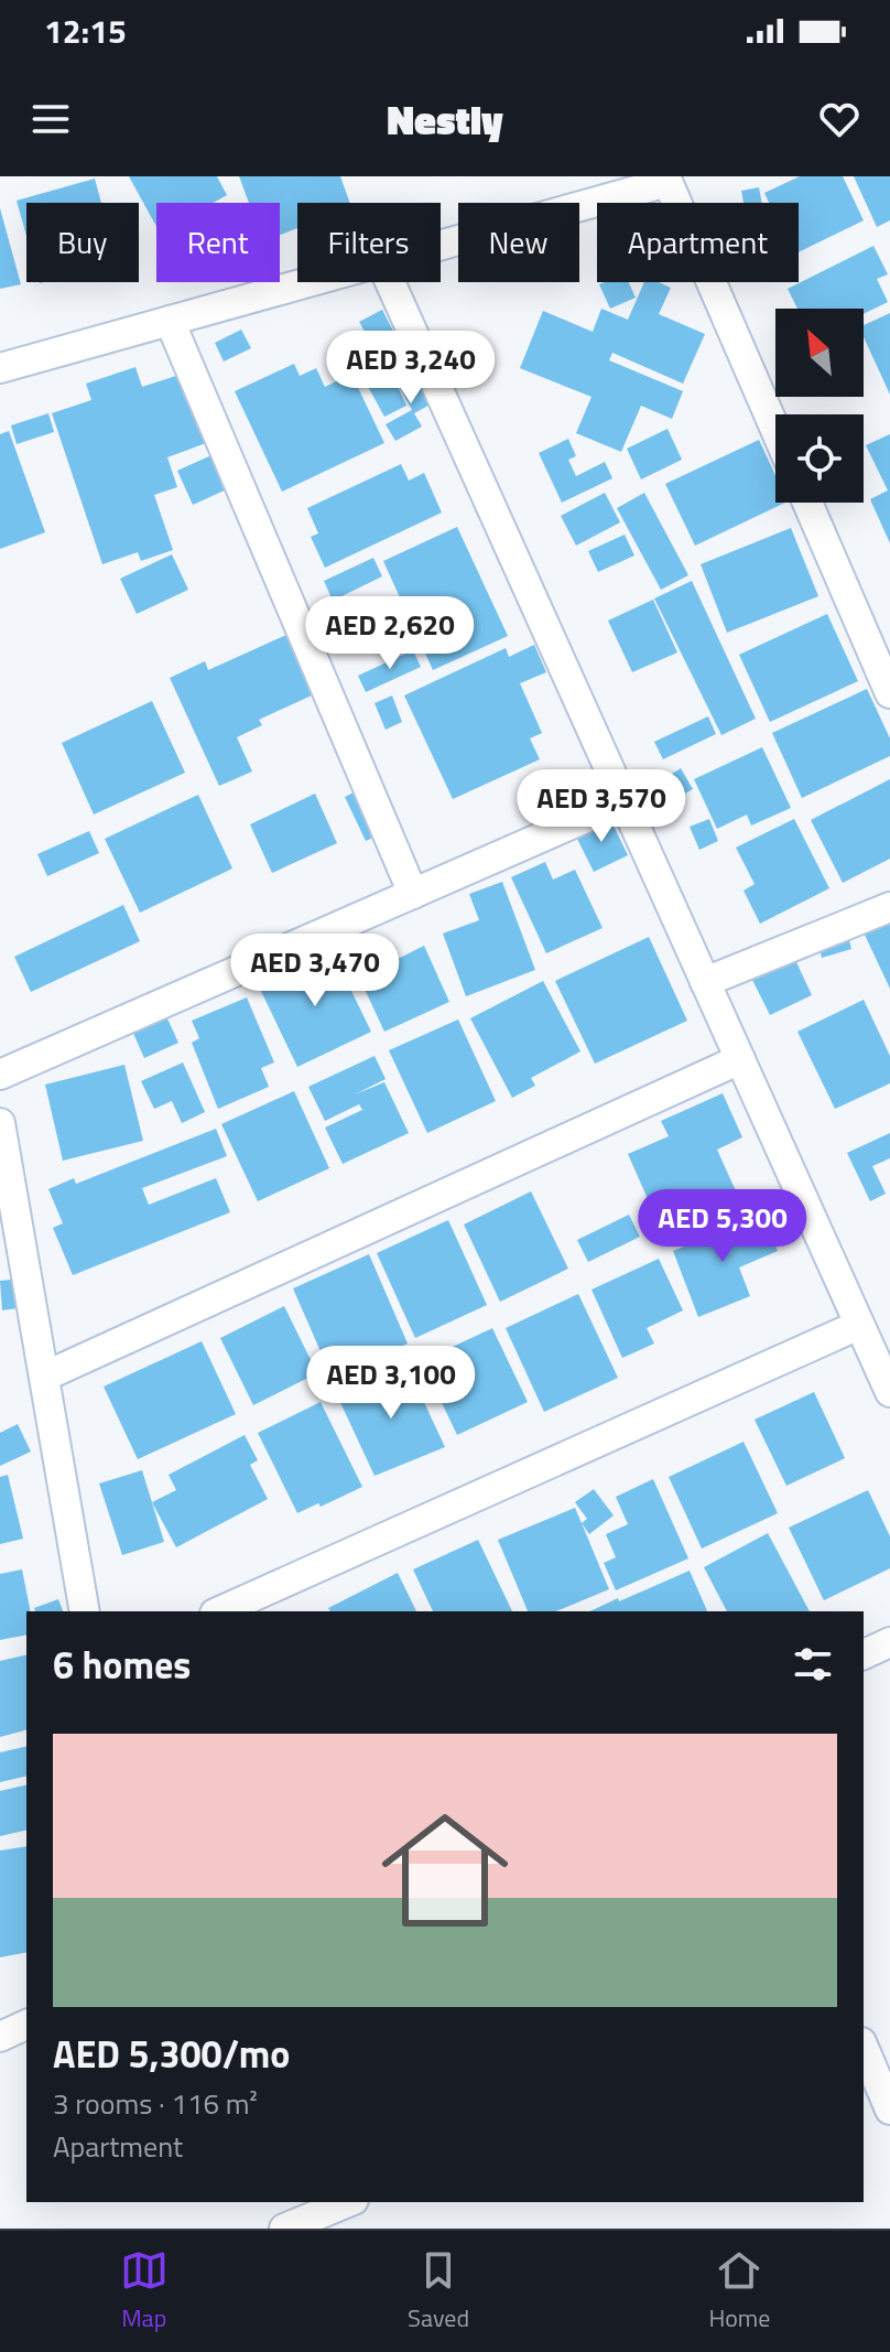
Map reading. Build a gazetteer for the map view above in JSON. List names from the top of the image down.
{
  "north": "top left",
  "page": {
    "status": "12:15",
    "header": "Nestly",
    "chip": [
      "Buy",
      "Rent",
      "Filters",
      "New",
      "Apartment"
    ],
    "price": [
      "AED 3,240",
      "AED 2,620",
      "AED 3,570",
      "AED 3,470",
      "AED 5,300",
      "AED 3,100"
    ],
    "heading": "6 homes",
    "list": [
      {
        "name": "AED 5,300/mo",
        "note": "3 rooms · 116 m² · Apartment"
      }
    ],
    "tabs": ["Map", "Saved", "Home"]
  }
}
